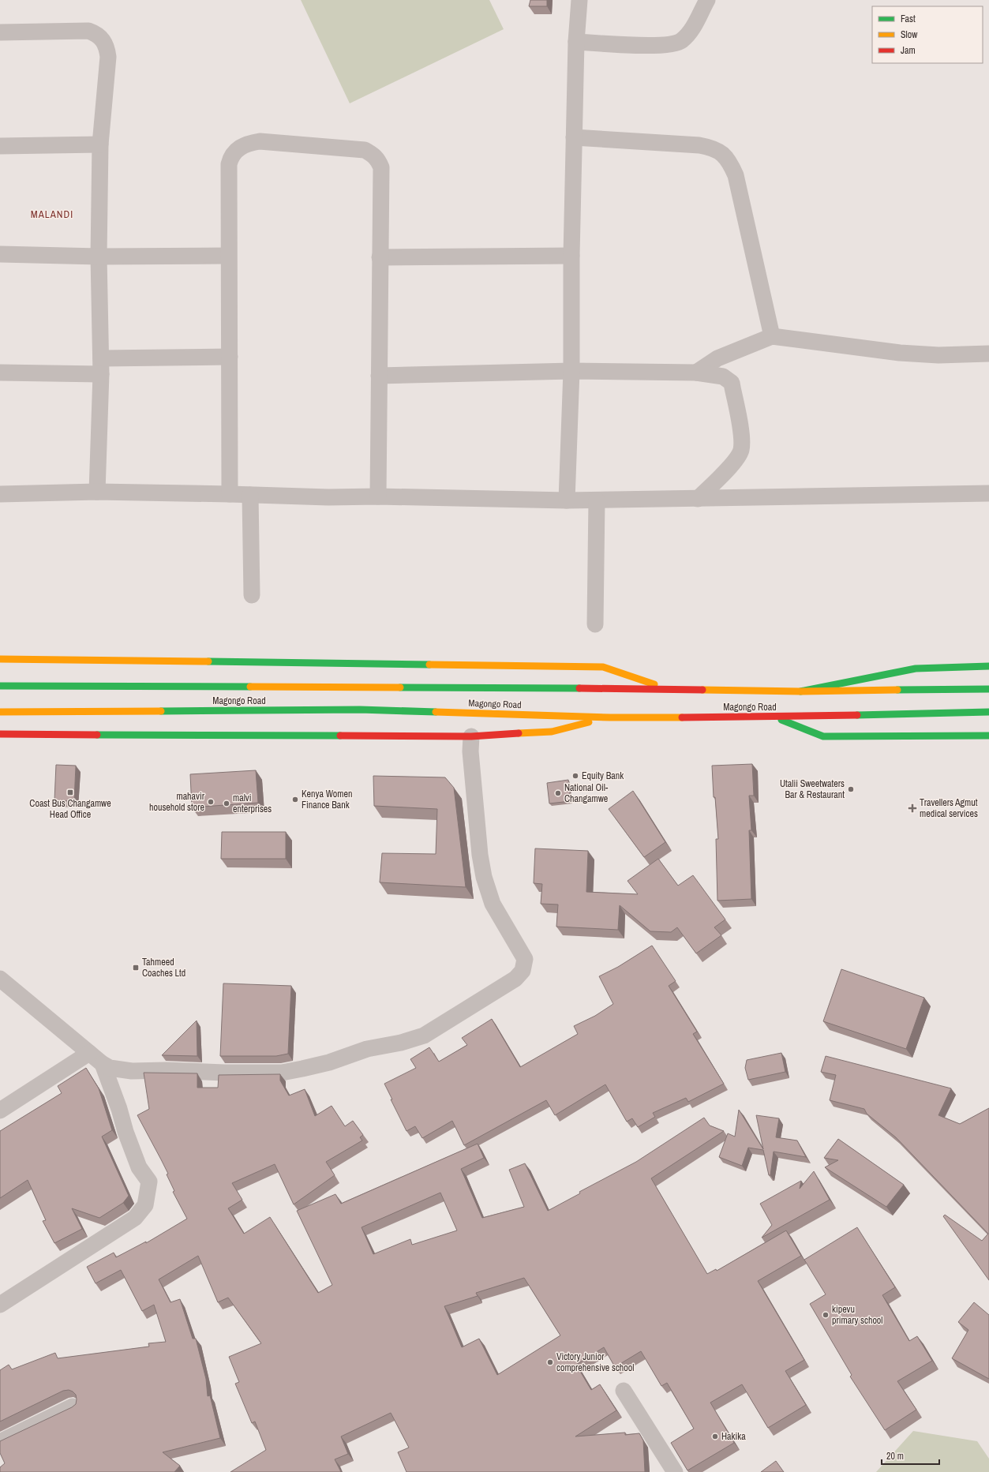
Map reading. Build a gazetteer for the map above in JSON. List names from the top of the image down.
{
  "streets": {
    "main road": ["Magongo Road"]
  },
  "districts": ["MALANDI"],
  "places": {
    "other": [
      "Equity Bank",
      "Utalii Sweetwaters Bar & Restaurant",
      "National Oil- Changamwe",
      "Kenya Women Finance Bank",
      "mahavir household store",
      "malvi enterprises",
      "kipevu primary school",
      "Victory Junior comprehensive school",
      "Hakika"
    ],
    "transit": ["Coast Bus Changamwe Head Office", "Tahmeed Coaches Ltd"],
    "health": ["Travellers Agmut medical services"]
  },
  "legend": ["Fast", "Slow", "Jam"],
  "scale_bar": "20 m"
}
